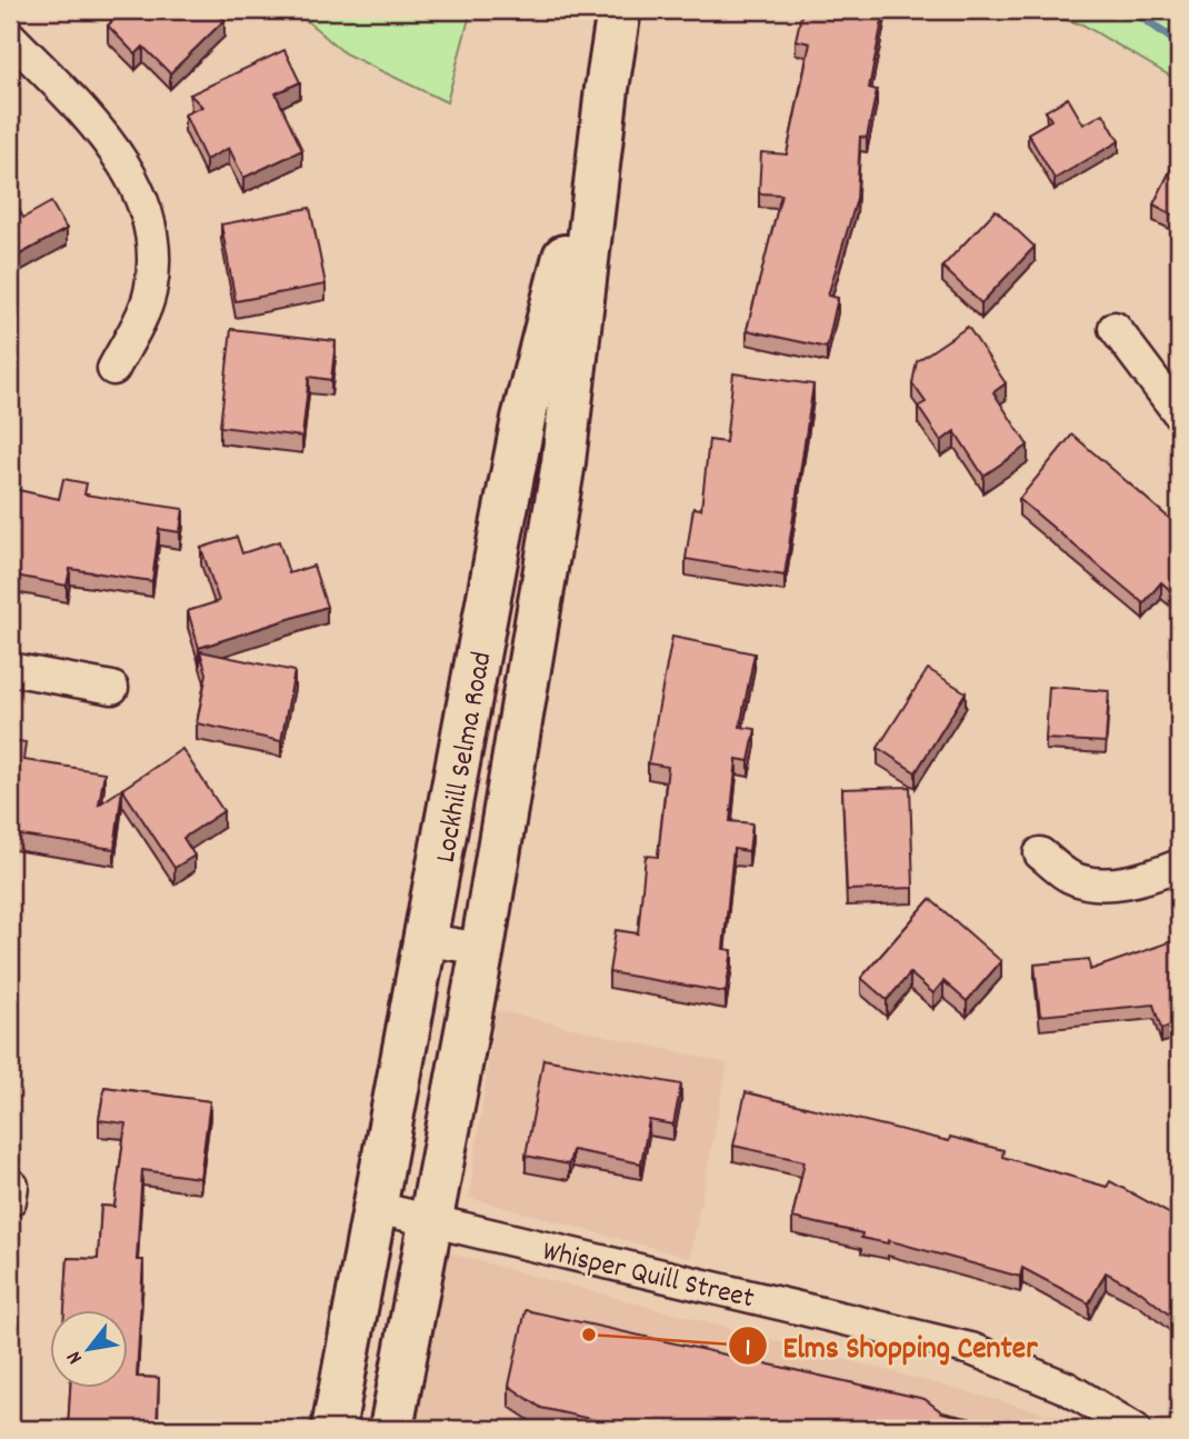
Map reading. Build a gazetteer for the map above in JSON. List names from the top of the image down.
{
  "streets": {
    "main road": ["Lockhill Selma Road"],
    "street": ["Whisper Quill Street"]
  },
  "crossings": [
    ["Lockhill Selma Road", "Whisper Quill Street"]
  ],
  "places": ["Elms Shopping Center"],
  "north": "bottom left"
}
